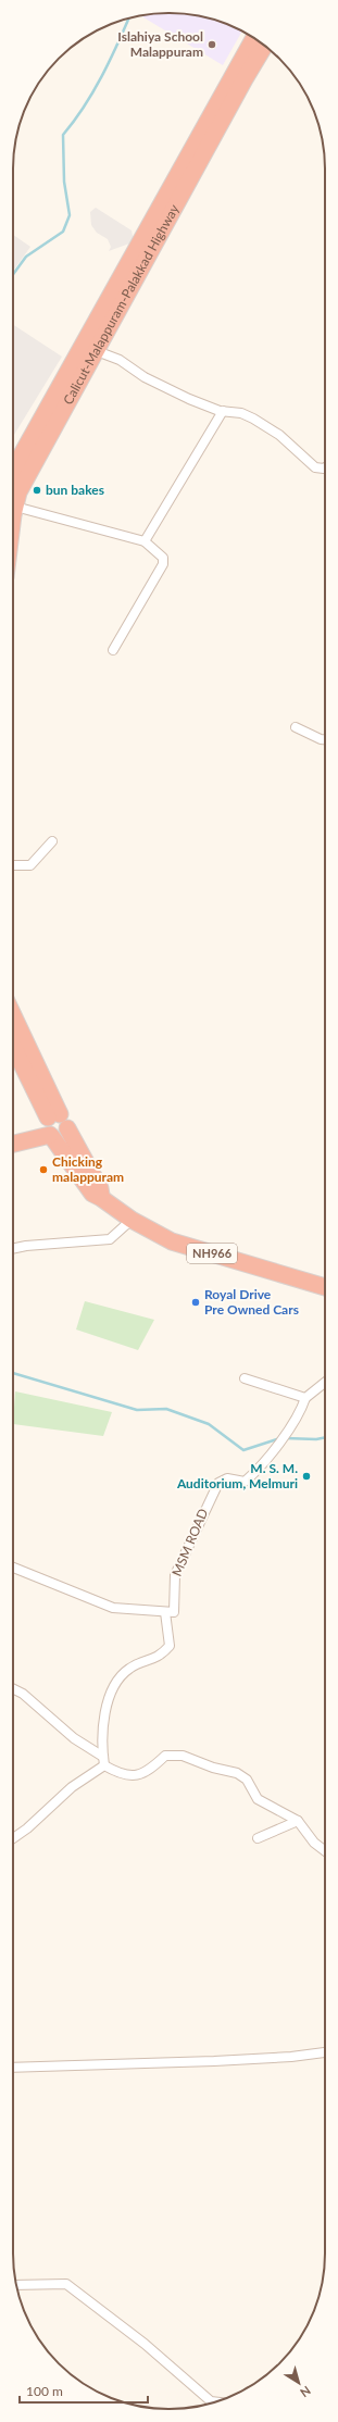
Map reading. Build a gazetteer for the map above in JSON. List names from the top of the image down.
{
  "streets": {
    "highway": ["Calicut-Malappuram-Palakkad Highway", "NH966"],
    "street": ["MSM ROAD"]
  },
  "places": [
    "Islahiya School Malappuram",
    "bun bakes",
    "Chicking malappuram",
    "Royal Drive Pre Owned Cars",
    "M. S. M. Auditorium, Melmuri"
  ],
  "scale_bar": "100 m",
  "north": "bottom right"
}
